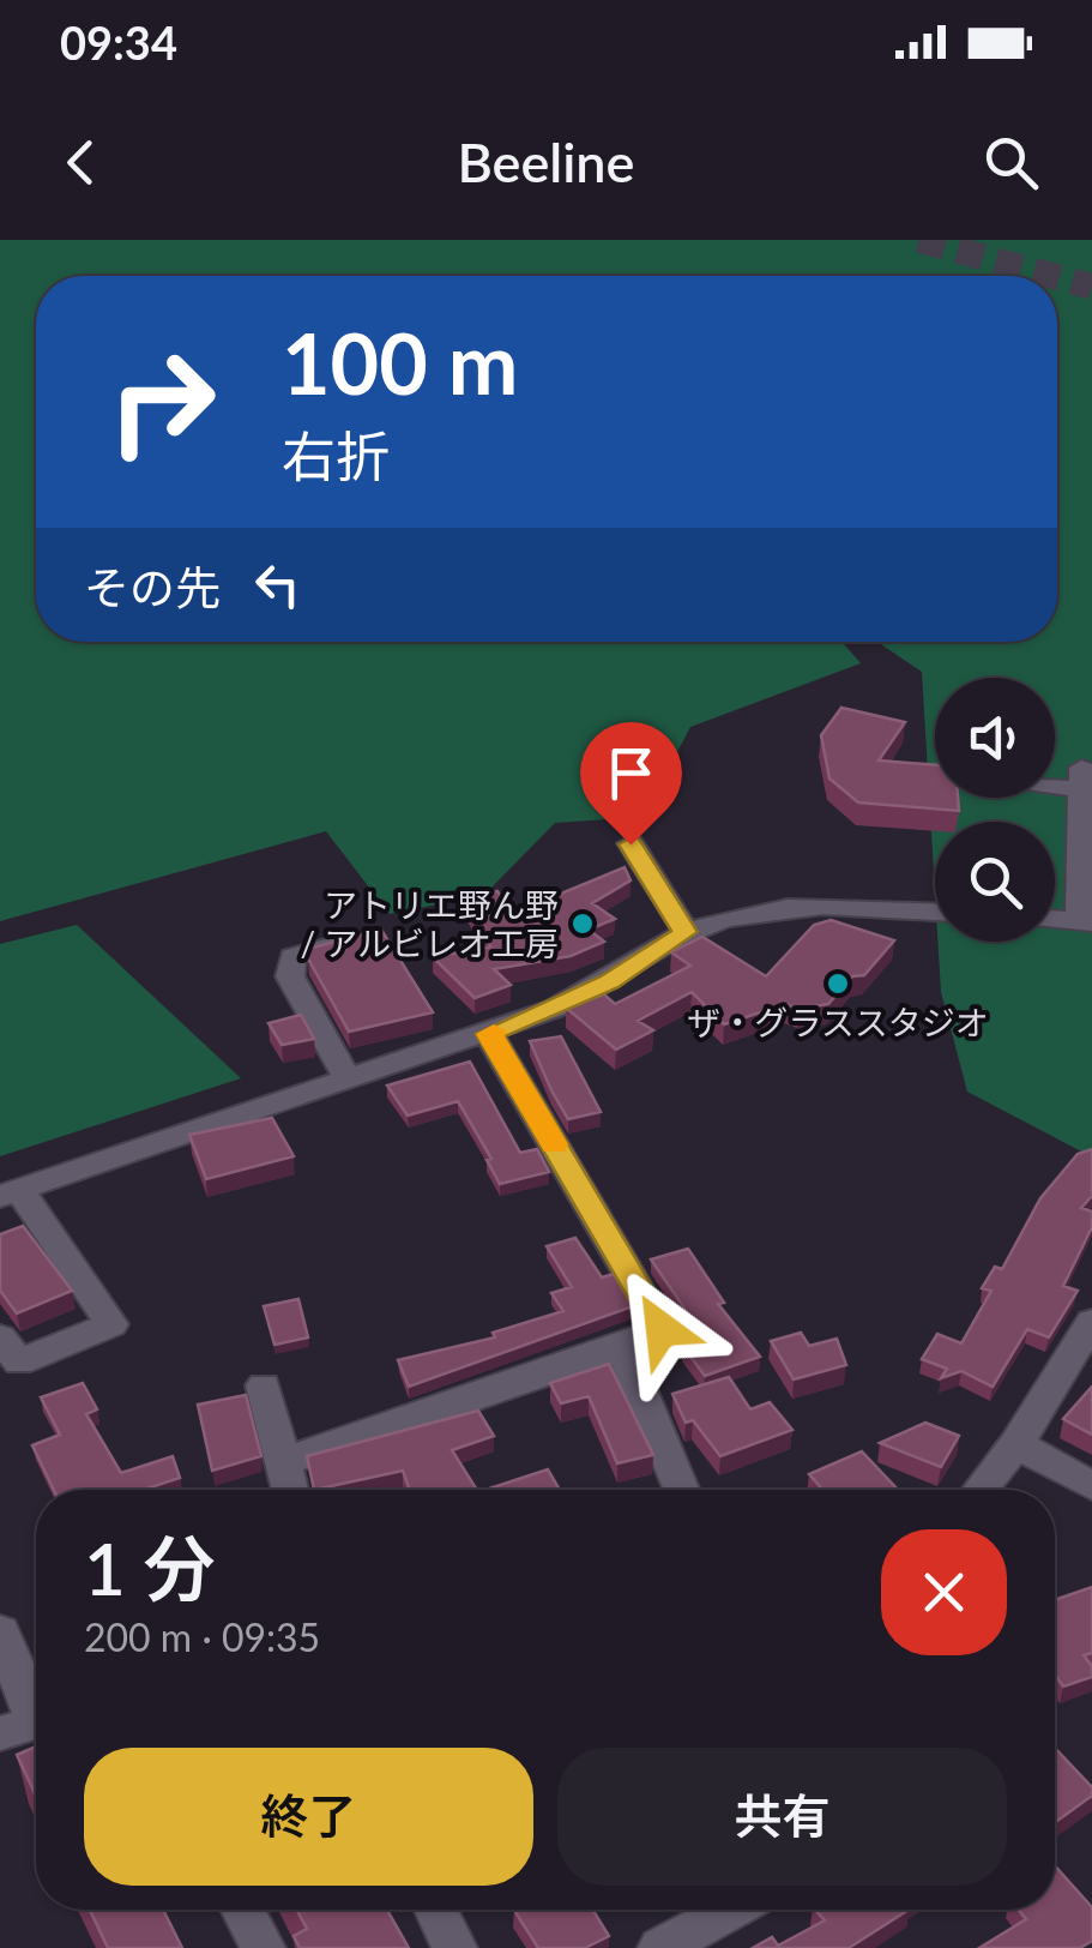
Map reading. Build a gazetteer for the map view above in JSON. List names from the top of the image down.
{
  "places": ["アトリエ野ん野 / アルビレオ工房", "ザ・グラススタジオ"],
  "page": {
    "status": "09:34",
    "header": "Beeline",
    "turn": ["100 m", "右折"],
    "then": "その先",
    "heading": ["1 分", "200 m · 09:35"],
    "buttons": ["終了", "共有"]
  }
}
